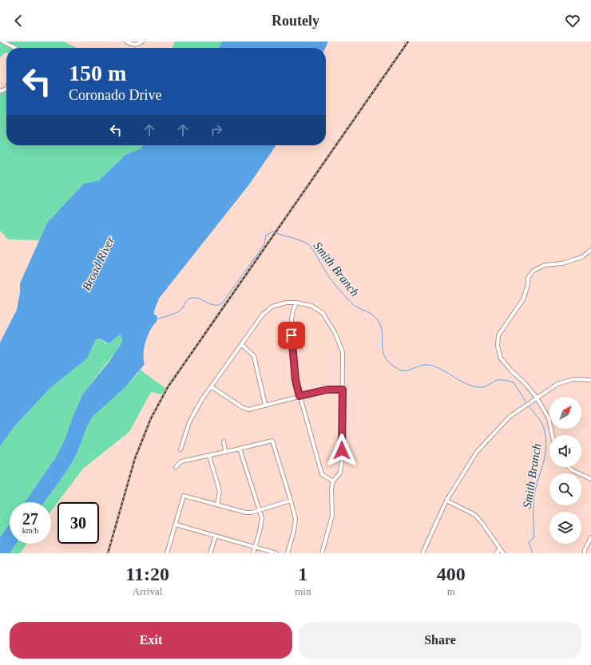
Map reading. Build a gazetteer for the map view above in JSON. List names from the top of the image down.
{
  "water": ["Broad River", "Smith Branch"],
  "north": "top right",
  "page": {
    "header": "Routely",
    "turn": ["150 m", "Coronado Drive"],
    "speed": "27 km/h",
    "limit": "30",
    "eta": [
      "11:20",
      "Arrival",
      "1",
      "min",
      "400",
      "m"
    ],
    "buttons": ["Exit", "Share"]
  }
}
